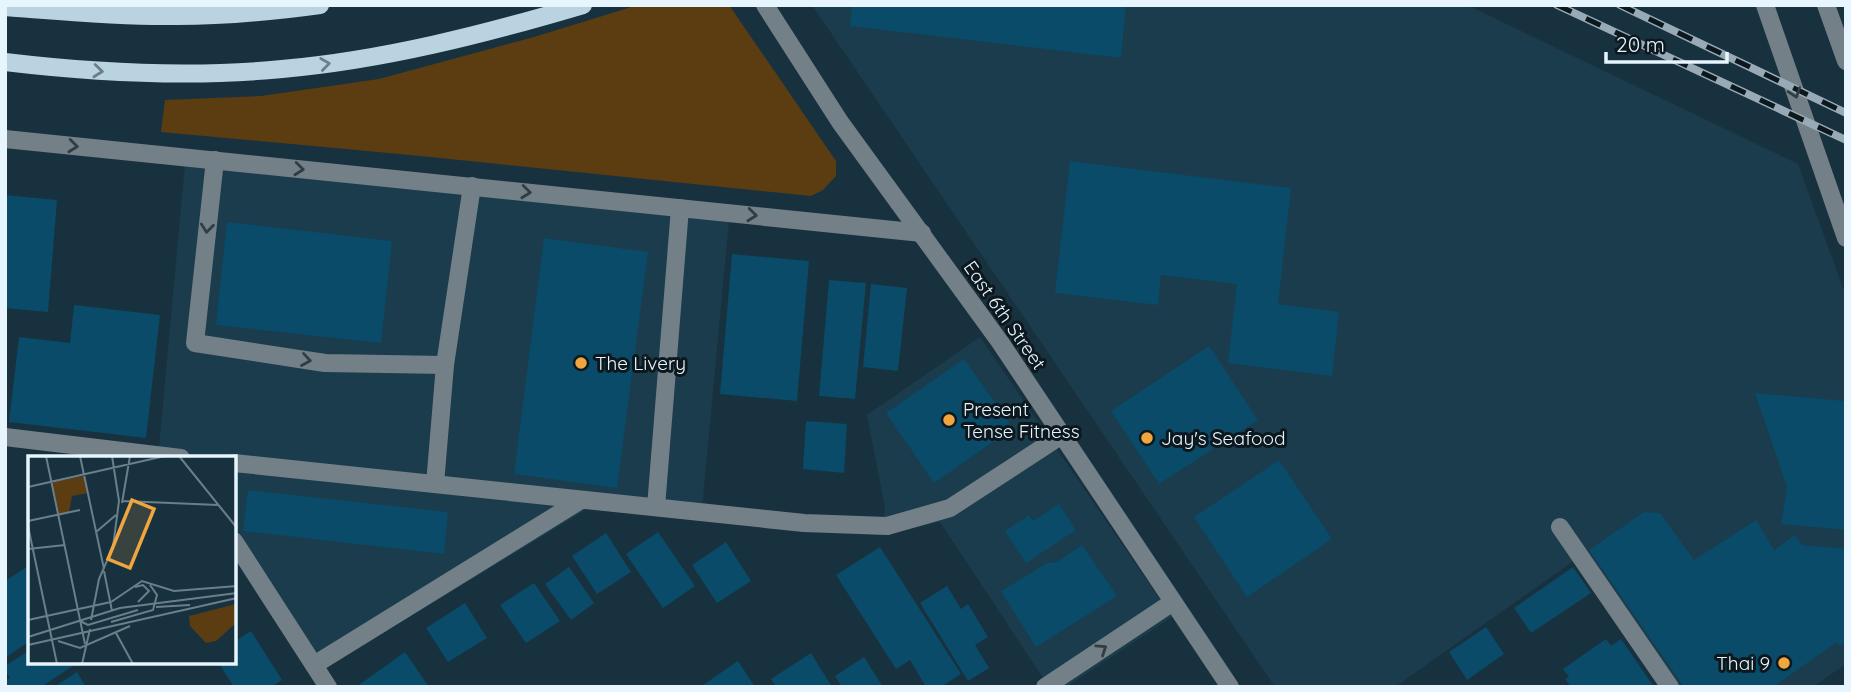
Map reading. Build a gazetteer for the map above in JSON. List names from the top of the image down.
{
  "streets": {
    "street": ["East 6th Street"]
  },
  "places": [
    "The Livery",
    "Present Tense Fitness",
    "Jay's Seafood",
    "Thai 9"
  ],
  "scale_bar": "20 m"
}
